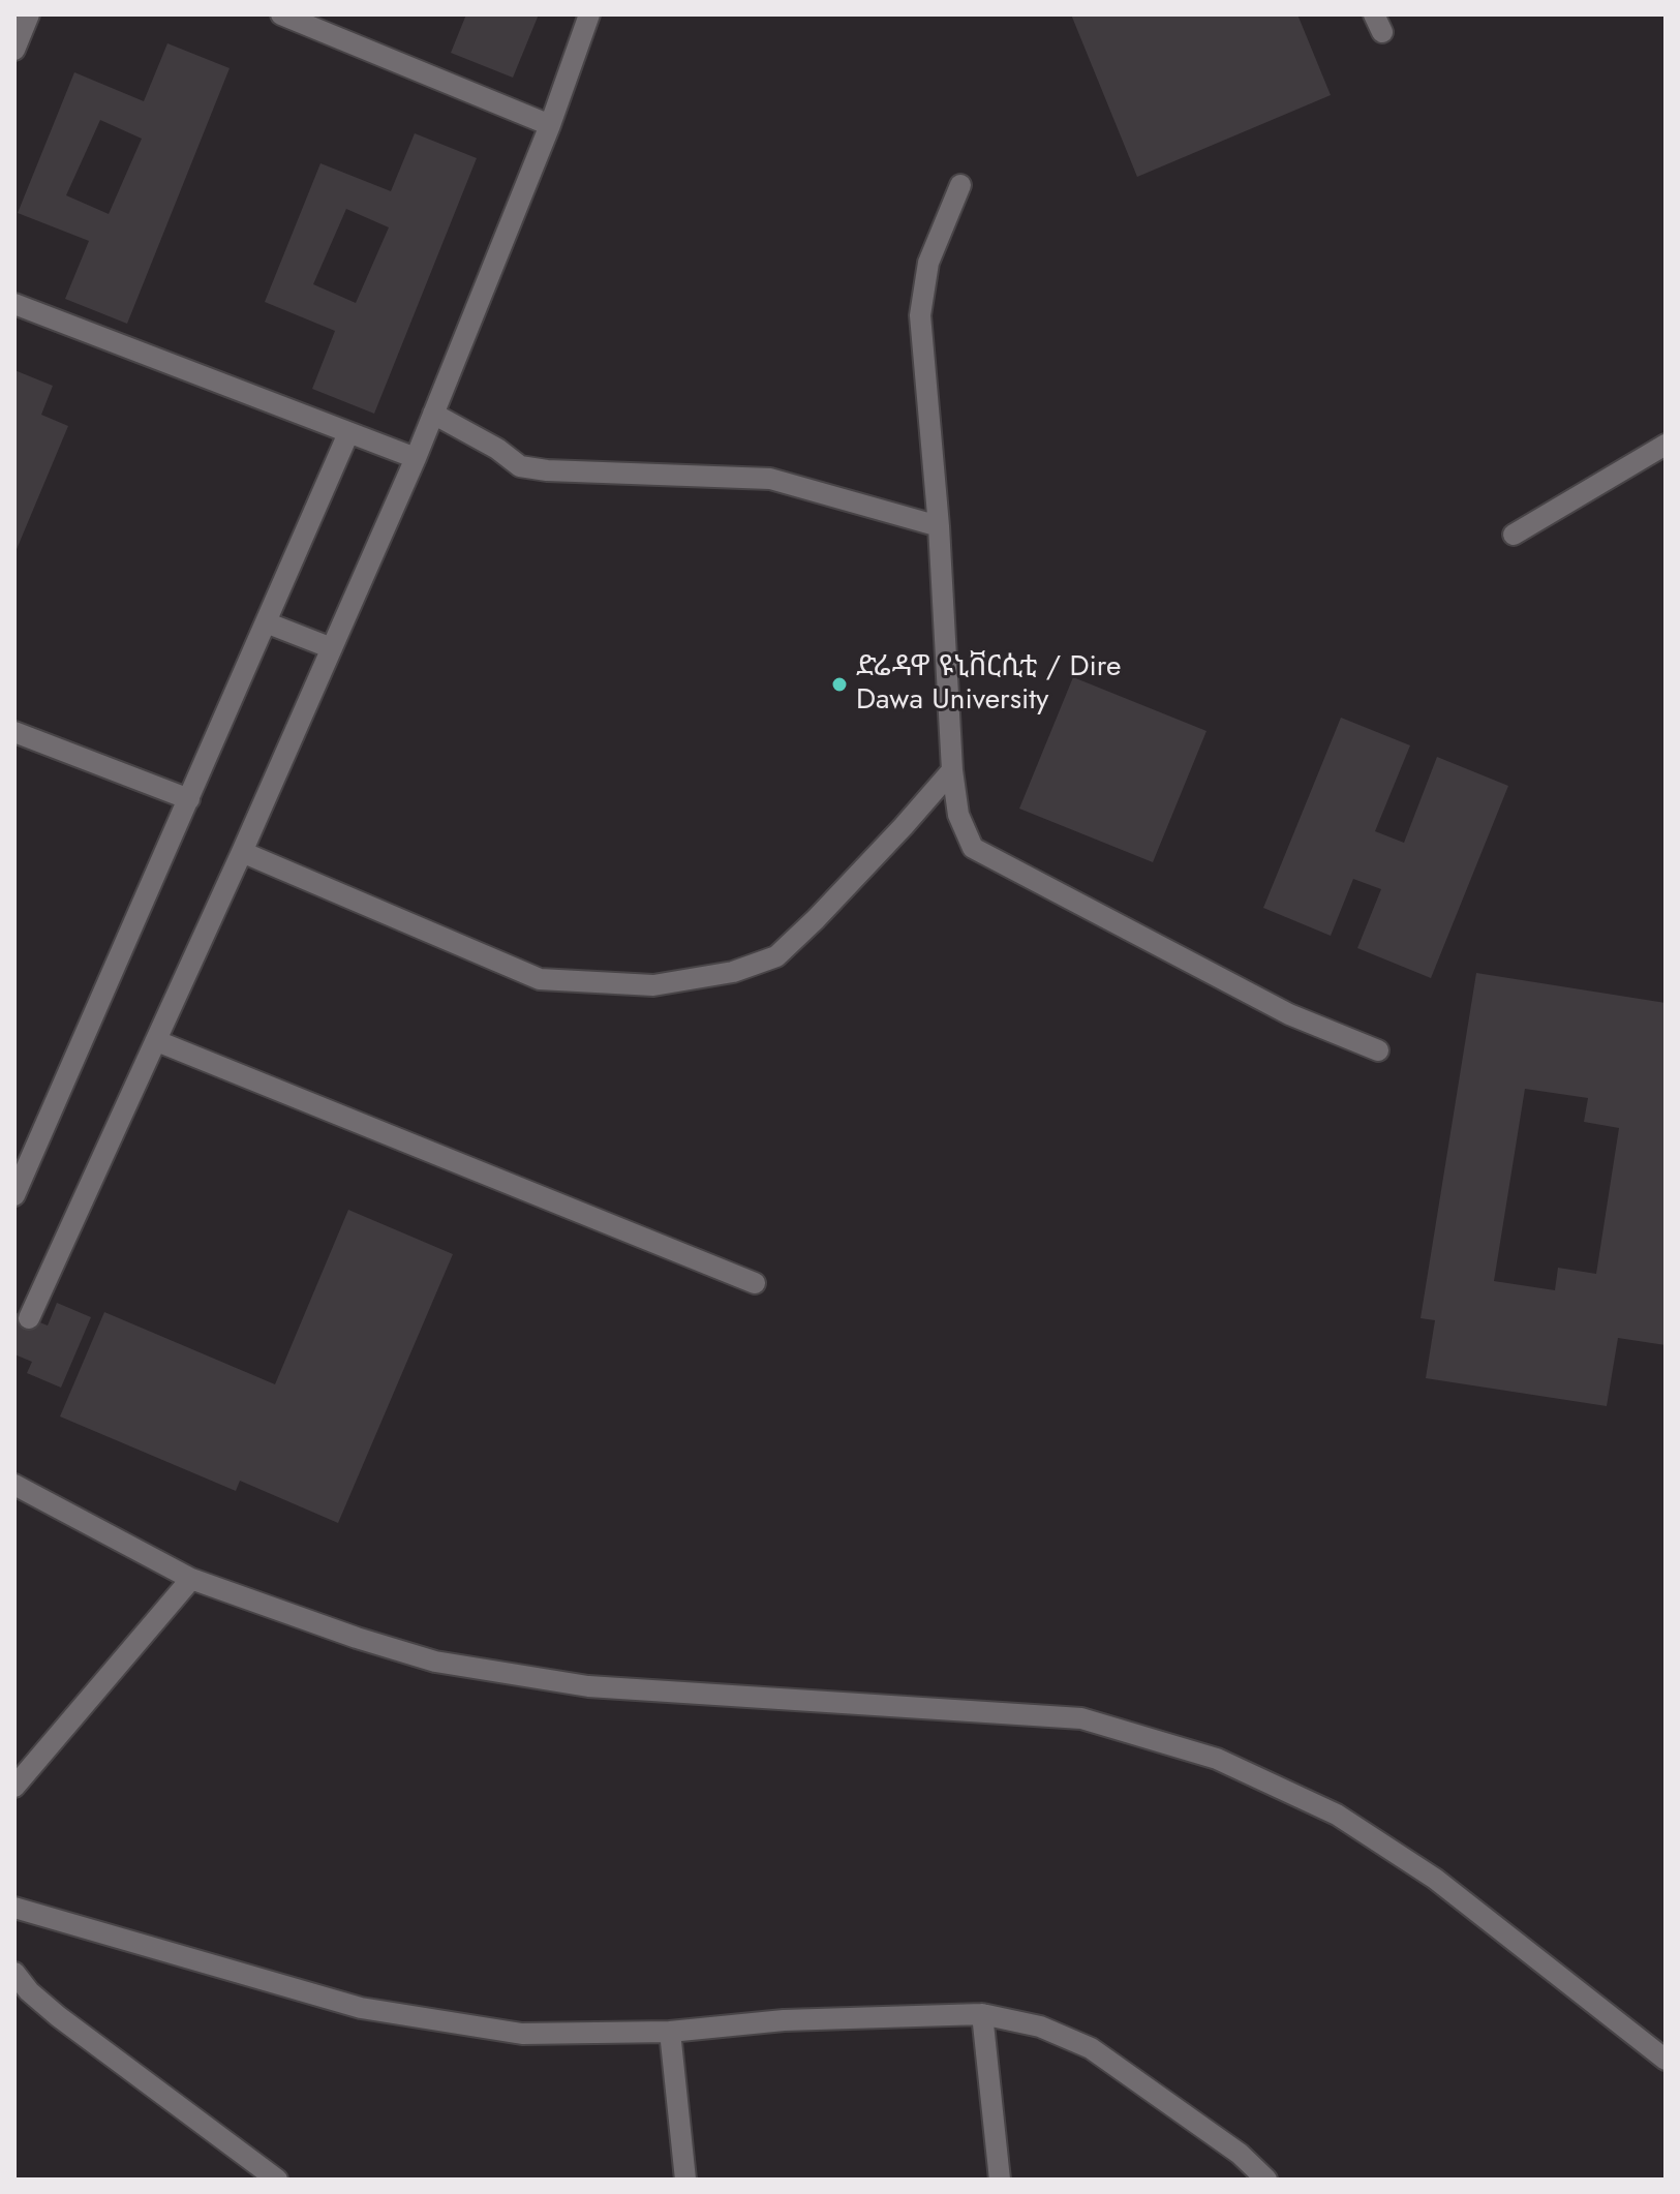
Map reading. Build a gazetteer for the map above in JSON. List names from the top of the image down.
{
  "places": ["ድሬዳዋ ዩኒቨርሲቲ / Dire Dawa University"]
}
